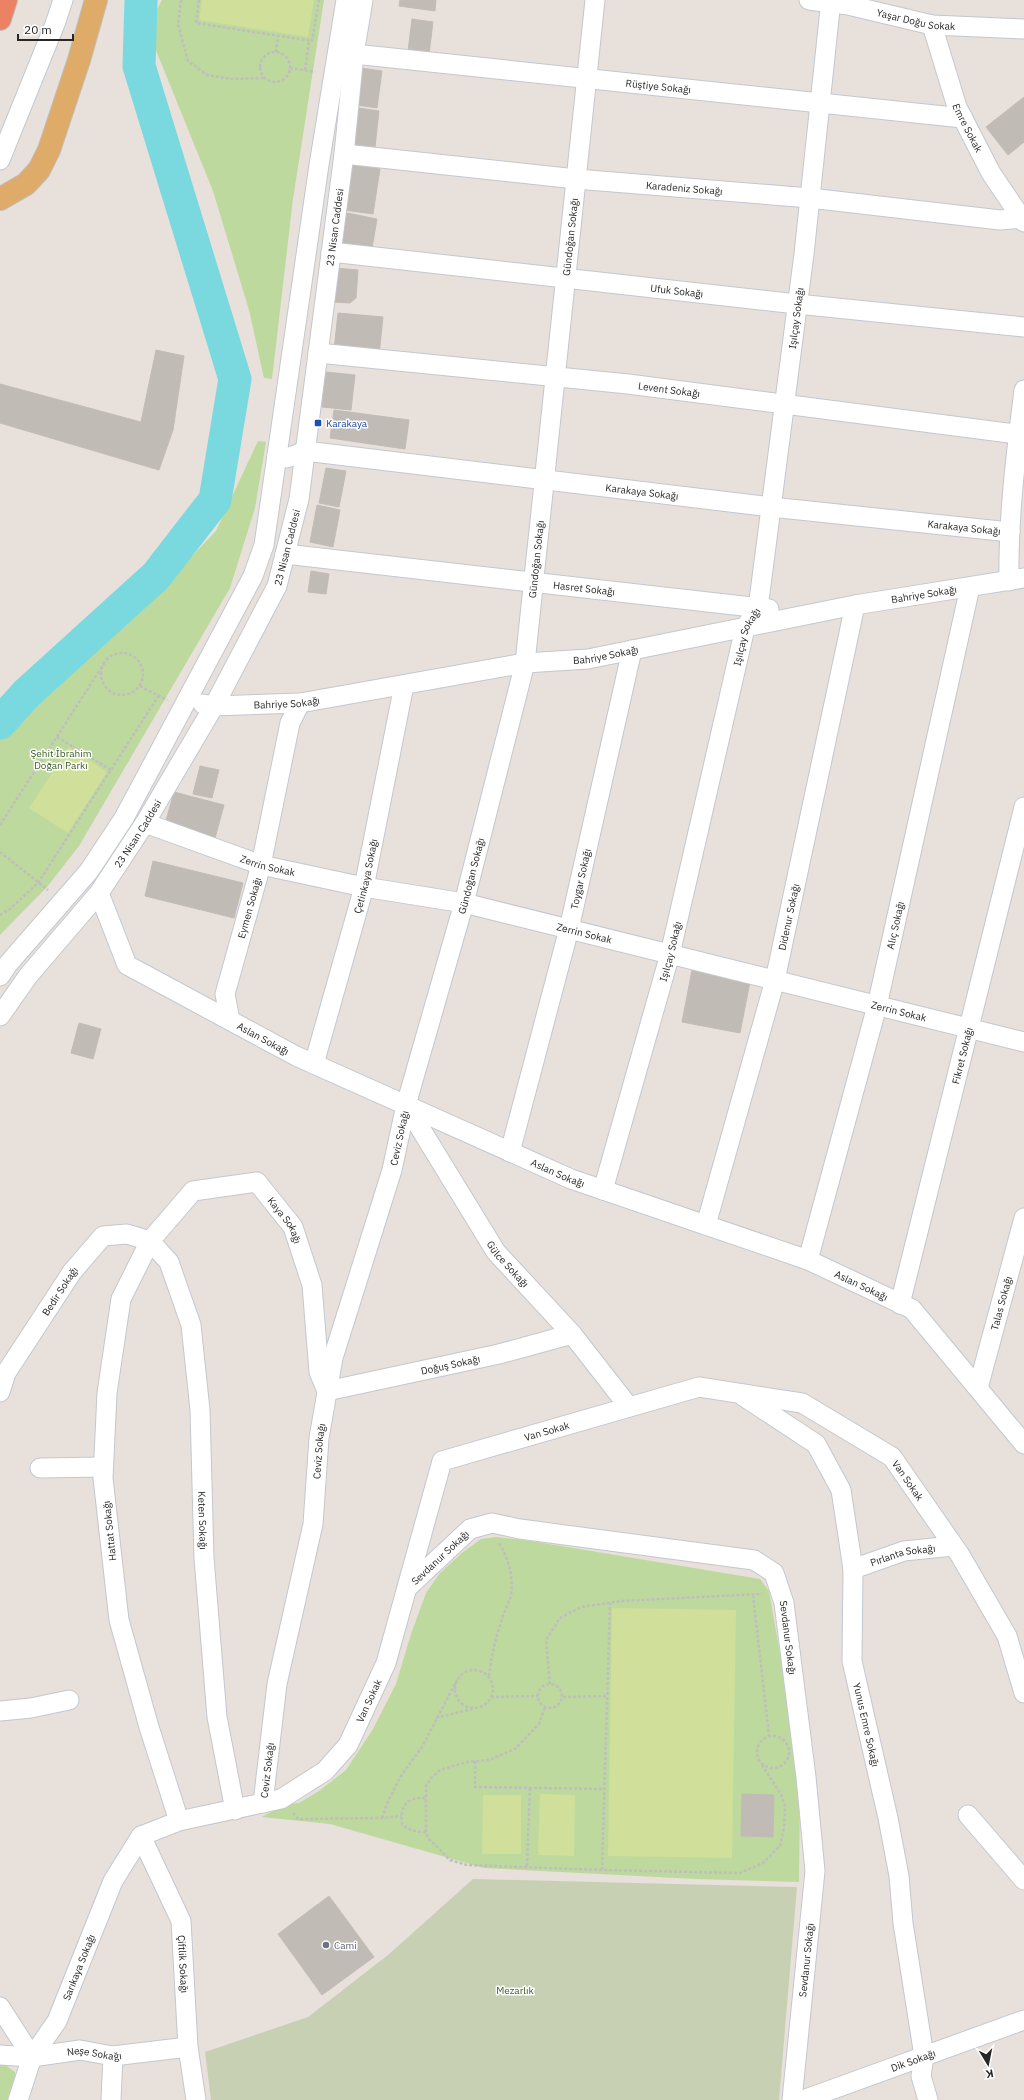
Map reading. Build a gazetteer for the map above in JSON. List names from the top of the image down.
{
  "streets": {
    "street": [
      "Yaşar Doğu Sokak",
      "Rüştiye Sokağı",
      "Emre Sokak",
      "Karadeniz Sokağı",
      "23 Nisan Caddesi",
      "Gündoğan Sokağı",
      "Ufuk Sokağı",
      "Işılçay Sokağı",
      "Levent Sokağı",
      "Karakaya Sokağı",
      "Hasret Sokağı",
      "Bahriye Sokağı",
      "Zerrin Sokak",
      "Çetinkaya Sokağı",
      "Toygar Sokağı",
      "Eymen Sokağı",
      "Didenur Sokağı",
      "Alıç Sokağı",
      "Aslan Sokağı",
      "Fikret Sokağı",
      "Ceviz Sokağı",
      "Kaya Sokağı",
      "Gülce Sokağı",
      "Bedir Sokağı",
      "Talas Sokağı",
      "Doğuş Sokağı",
      "Van Sokak",
      "Keten Sokağı",
      "Hattat Sokağı",
      "Pırlanta Sokağı",
      "Sevdanur Sokağı",
      "Yunus Emre Sokağı",
      "Çiftlik Sokağı",
      "Sarıkaya Sokağı",
      "Neşe Sokağı",
      "Dik Sokağı"
    ]
  },
  "crossings": [
    ["Yaşar Doğu Sokak", "Emre Sokak"],
    ["Yaşar Doğu Sokak", "Işılçay Sokağı"],
    ["Rüştiye Sokağı", "Emre Sokak"],
    ["Rüştiye Sokağı", "23 Nisan Caddesi"],
    ["Rüştiye Sokağı", "Gündoğan Sokağı"],
    ["Rüştiye Sokağı", "Işılçay Sokağı"],
    ["Emre Sokak", "Karadeniz Sokağı"],
    ["Karadeniz Sokağı", "23 Nisan Caddesi"],
    ["Karadeniz Sokağı", "Gündoğan Sokağı"],
    ["Karadeniz Sokağı", "Işılçay Sokağı"],
    ["23 Nisan Caddesi", "Ufuk Sokağı"],
    ["23 Nisan Caddesi", "Levent Sokağı"],
    ["23 Nisan Caddesi", "Karakaya Sokağı"],
    ["23 Nisan Caddesi", "Hasret Sokağı"],
    ["23 Nisan Caddesi", "Bahriye Sokağı"],
    ["23 Nisan Caddesi", "Zerrin Sokak"],
    ["23 Nisan Caddesi", "Aslan Sokağı"],
    ["Gündoğan Sokağı", "Ufuk Sokağı"],
    ["Gündoğan Sokağı", "Levent Sokağı"],
    ["Gündoğan Sokağı", "Karakaya Sokağı"],
    ["Gündoğan Sokağı", "Hasret Sokağı"],
    ["Gündoğan Sokağı", "Bahriye Sokağı"],
    ["Gündoğan Sokağı", "Zerrin Sokak"],
    ["Gündoğan Sokağı", "Aslan Sokağı"],
    ["Gündoğan Sokağı", "Ceviz Sokağı"],
    ["Gündoğan Sokağı", "Gülce Sokağı"],
    ["Ufuk Sokağı", "Işılçay Sokağı"],
    ["Işılçay Sokağı", "Levent Sokağı"],
    ["Işılçay Sokağı", "Karakaya Sokağı"],
    ["Işılçay Sokağı", "Hasret Sokağı"],
    ["Işılçay Sokağı", "Bahriye Sokağı"],
    ["Işılçay Sokağı", "Zerrin Sokak"],
    ["Işılçay Sokağı", "Aslan Sokağı"],
    ["Hasret Sokağı", "Bahriye Sokağı"],
    ["Bahriye Sokağı", "Çetinkaya Sokağı"],
    ["Bahriye Sokağı", "Toygar Sokağı"],
    ["Bahriye Sokağı", "Eymen Sokağı"],
    ["Bahriye Sokağı", "Didenur Sokağı"],
    ["Bahriye Sokağı", "Alıç Sokağı"],
    ["Zerrin Sokak", "Çetinkaya Sokağı"],
    ["Zerrin Sokak", "Toygar Sokağı"],
    ["Zerrin Sokak", "Eymen Sokağı"],
    ["Zerrin Sokak", "Didenur Sokağı"],
    ["Zerrin Sokak", "Alıç Sokağı"],
    ["Zerrin Sokak", "Fikret Sokağı"],
    ["Çetinkaya Sokağı", "Aslan Sokağı"],
    ["Toygar Sokağı", "Aslan Sokağı"],
    ["Eymen Sokağı", "Aslan Sokağı"],
    ["Didenur Sokağı", "Aslan Sokağı"],
    ["Alıç Sokağı", "Aslan Sokağı"],
    ["Aslan Sokağı", "Fikret Sokağı"],
    ["Aslan Sokağı", "Ceviz Sokağı"],
    ["Aslan Sokağı", "Gülce Sokağı"],
    ["Aslan Sokağı", "Talas Sokağı"],
    ["Ceviz Sokağı", "Kaya Sokağı"],
    ["Ceviz Sokağı", "Gülce Sokağı"],
    ["Ceviz Sokağı", "Doğuş Sokağı"],
    ["Ceviz Sokağı", "Van Sokak"],
    ["Kaya Sokağı", "Bedir Sokağı"],
    ["Kaya Sokağı", "Doğuş Sokağı"],
    ["Kaya Sokağı", "Keten Sokağı"],
    ["Kaya Sokağı", "Hattat Sokağı"],
    ["Gülce Sokağı", "Doğuş Sokağı"],
    ["Gülce Sokağı", "Van Sokak"],
    ["Bedir Sokağı", "Keten Sokağı"],
    ["Bedir Sokağı", "Hattat Sokağı"],
    ["Van Sokak", "Keten Sokağı"],
    ["Van Sokak", "Hattat Sokağı"],
    ["Van Sokak", "Pırlanta Sokağı"],
    ["Van Sokak", "Sevdanur Sokağı"],
    ["Van Sokak", "Yunus Emre Sokağı"],
    ["Van Sokak", "Çiftlik Sokağı"],
    ["Van Sokak", "Sarıkaya Sokağı"],
    ["Keten Sokağı", "Hattat Sokağı"],
    ["Pırlanta Sokağı", "Yunus Emre Sokağı"],
    ["Yunus Emre Sokağı", "Dik Sokağı"],
    ["Çiftlik Sokağı", "Sarıkaya Sokağı"],
    ["Çiftlik Sokağı", "Neşe Sokağı"],
    ["Sarıkaya Sokağı", "Neşe Sokağı"]
  ],
  "parks": ["Şehit İbrahim Doğan Parkı", "Mezarlık"],
  "places": {
    "transit": ["Karakaya"],
    "other": ["Cami"]
  },
  "scale_bar": "20 m",
  "north": "bottom"
}
